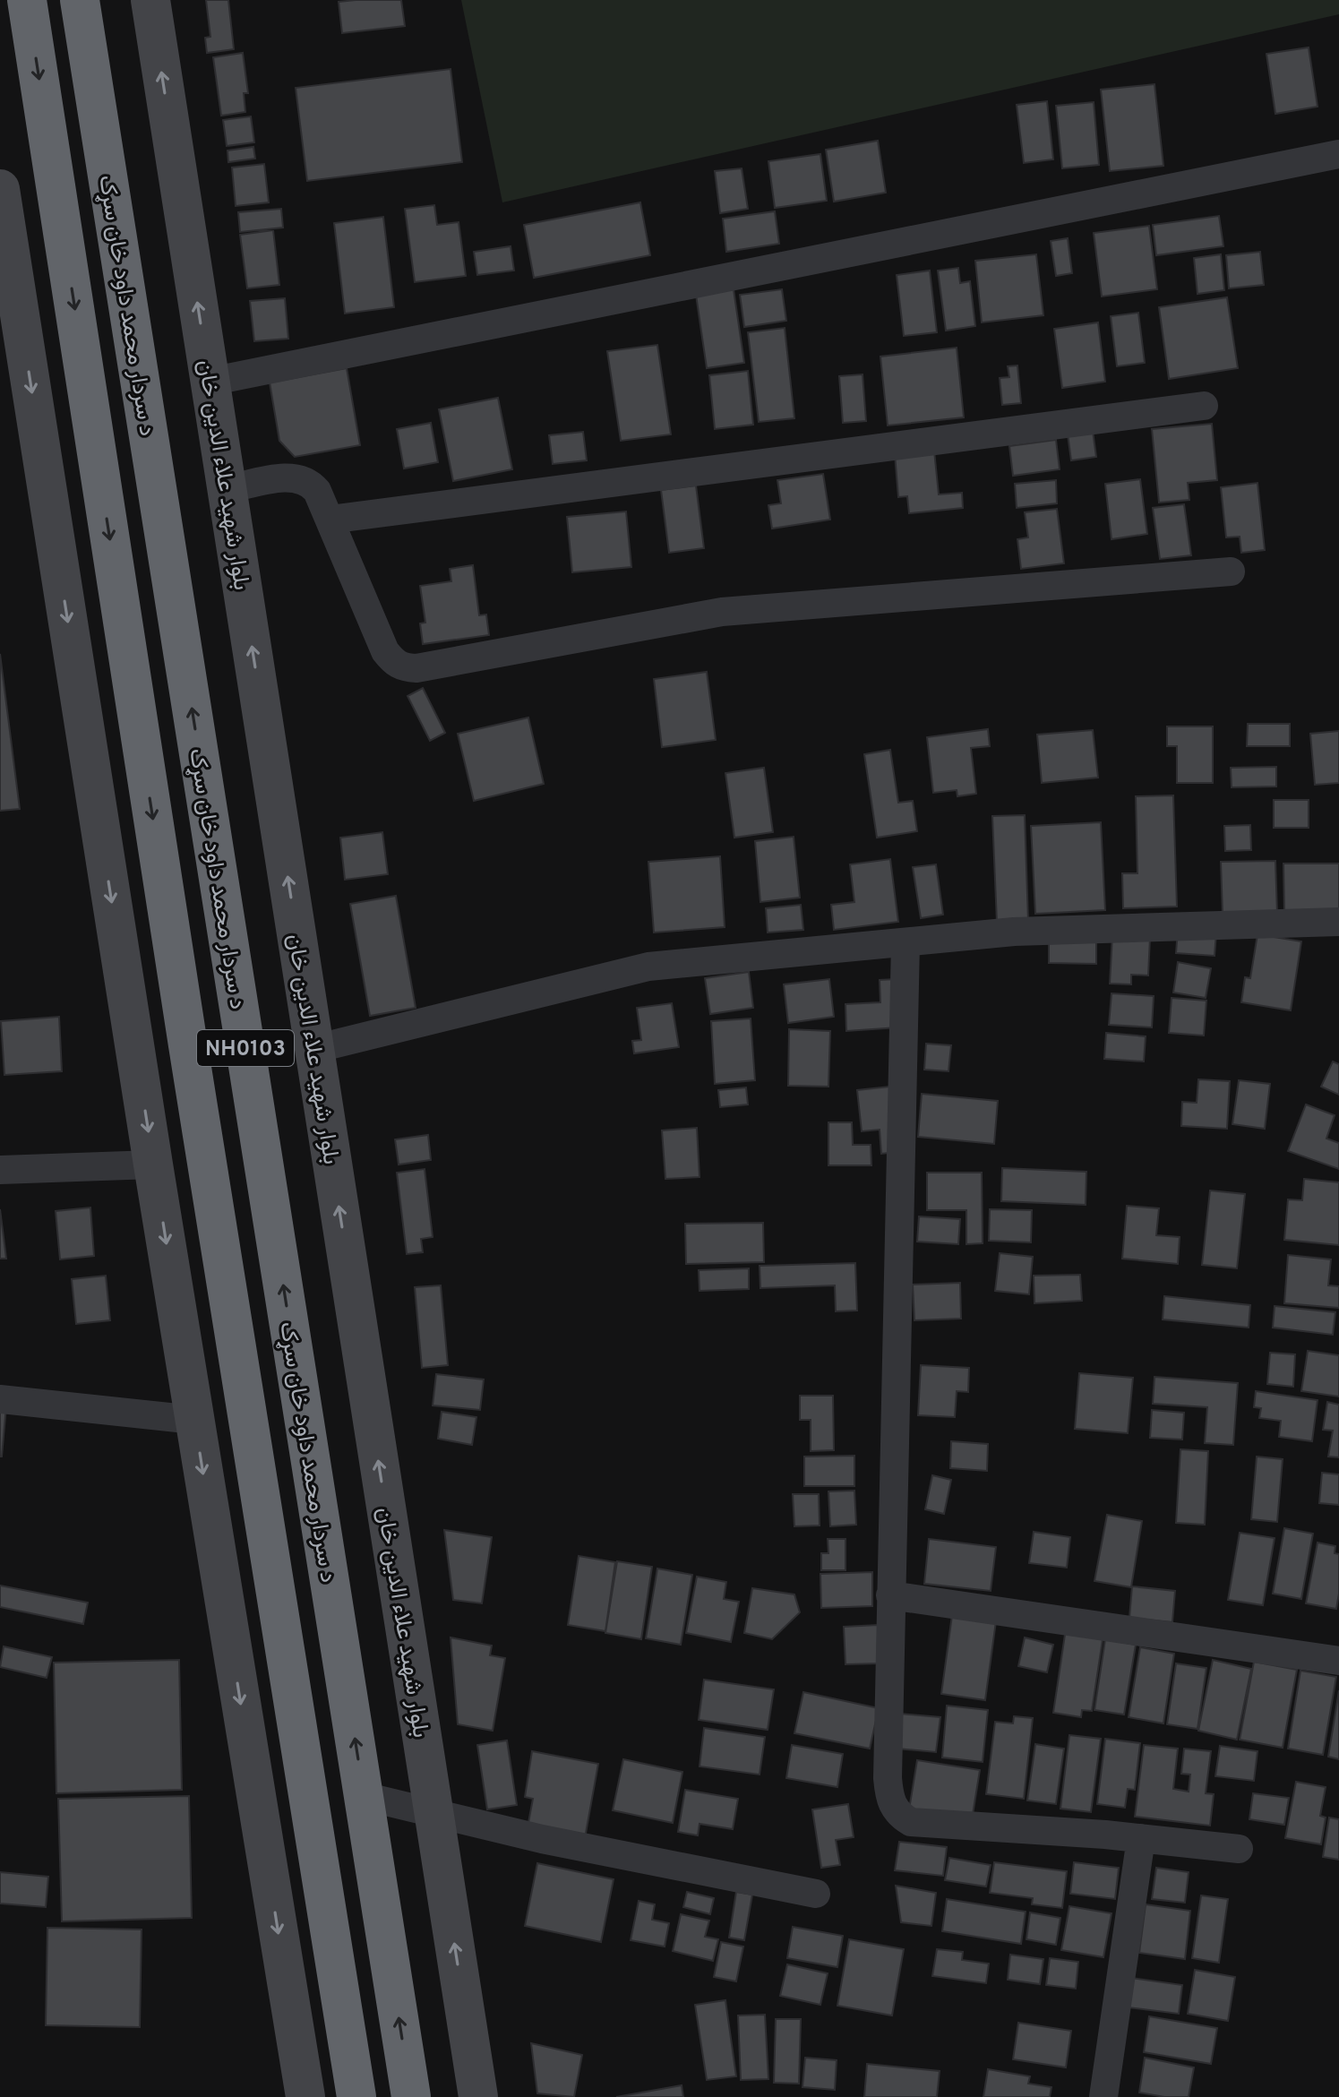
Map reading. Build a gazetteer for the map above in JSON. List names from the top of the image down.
{
  "streets": {
    "highway": ["د سردار محمد داود خان سړک", "NH0103"],
    "street": ["بلوار شهید علاء الدین خان"]
  }
}
